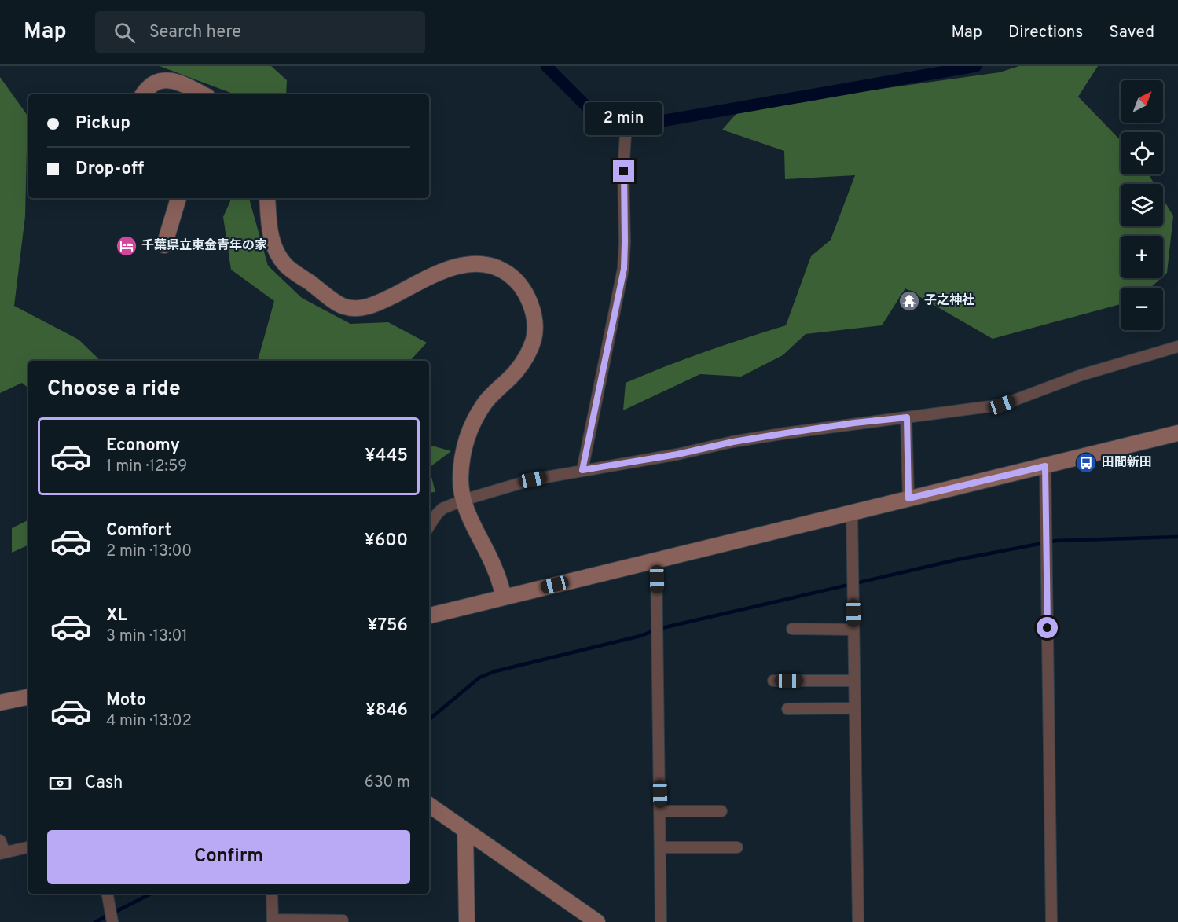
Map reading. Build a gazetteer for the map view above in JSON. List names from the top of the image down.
{
  "places": {
    "hotel": ["千葉県立東金青年の家"],
    "temple": ["子之神社"],
    "bus stop": ["田間新田"]
  },
  "north": "top right",
  "page": {
    "header": "Map",
    "search": "Search here",
    "nav": ["Map", "Directions", "Saved"],
    "map_buttons": ["+", "−"],
    "banner": ["Pickup", "Drop-off"],
    "bubble": "2 min",
    "heading": "Choose a ride",
    "list": [
      {
        "name": "Economy",
        "note": "1 min · 12:59",
        "value": "¥445"
      },
      {
        "name": "Comfort",
        "note": "2 min · 13:00",
        "value": "¥600"
      },
      {
        "name": "XL",
        "note": "3 min · 13:01",
        "value": "¥756"
      },
      {
        "name": "Moto",
        "note": "4 min · 13:02",
        "value": "¥846"
      }
    ],
    "pay": ["Cash", "630 m"],
    "buttons": "Confirm"
  }
}
